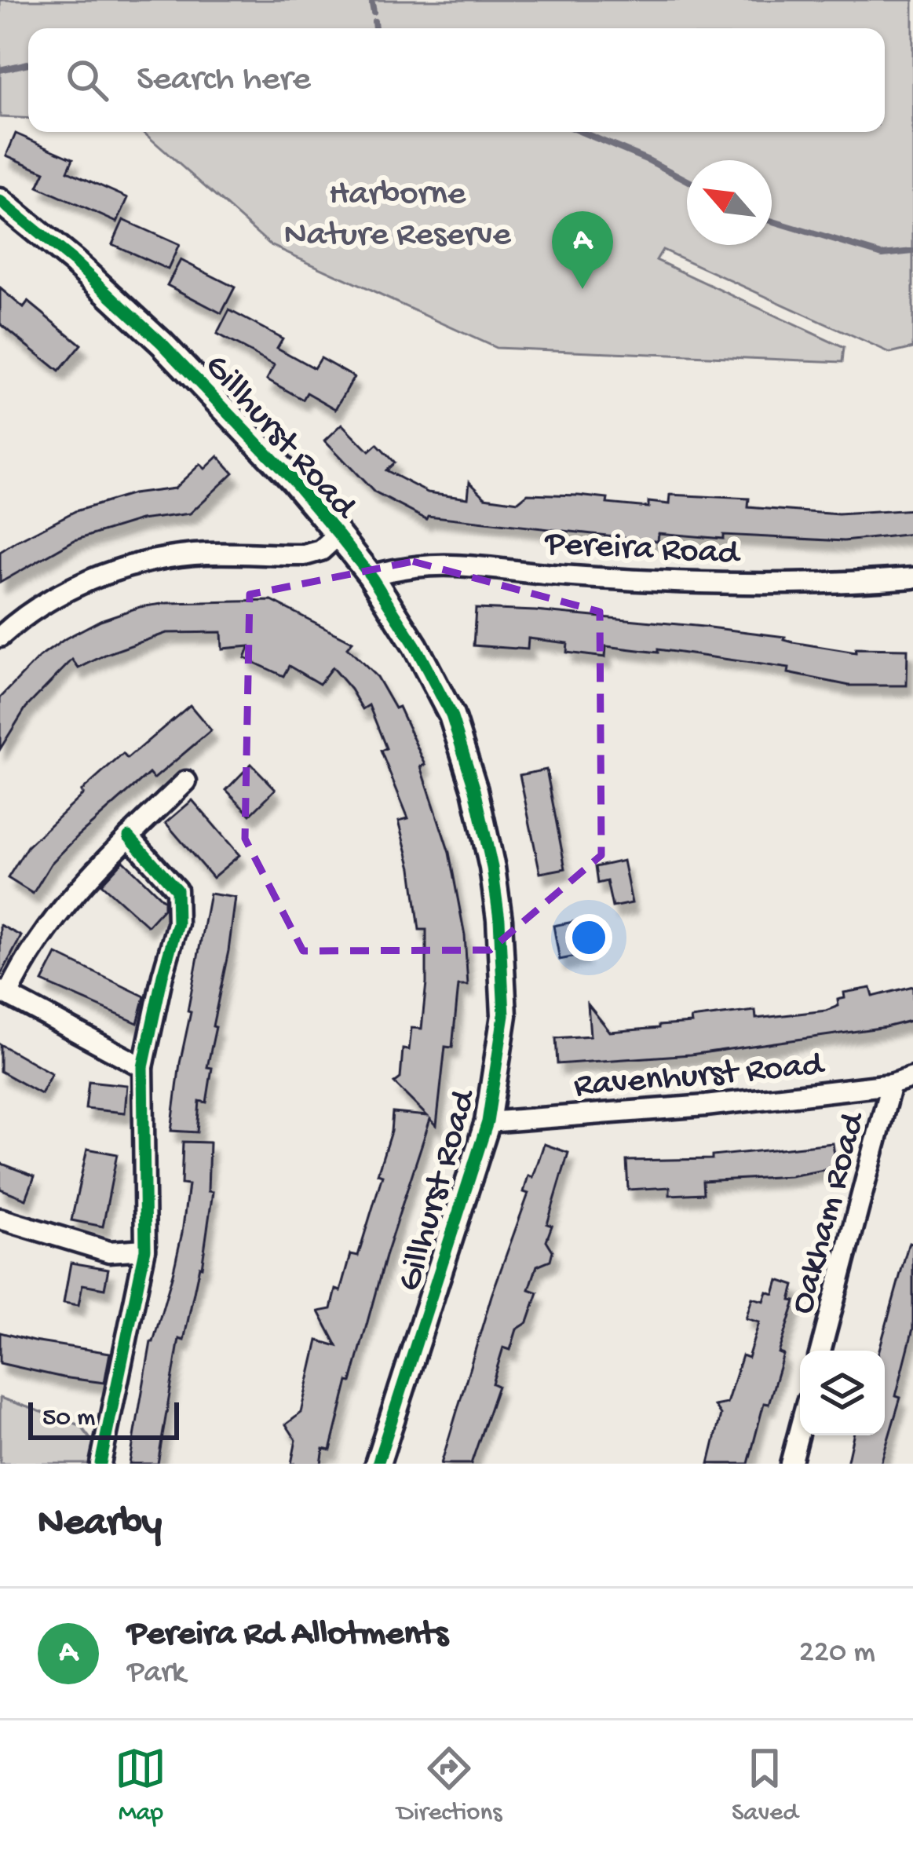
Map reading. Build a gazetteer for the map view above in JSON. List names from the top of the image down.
{
  "streets": {
    "street": [
      "Gillhurst Road",
      "Pereira Road",
      "Ravenhurst Road",
      "Oakham Road"
    ]
  },
  "crossings": [
    ["Gillhurst Road", "Pereira Road"],
    ["Gillhurst Road", "Ravenhurst Road"],
    ["Ravenhurst Road", "Oakham Road"]
  ],
  "parks": ["Harborne Nature Reserve"],
  "scale_bar": "50 m",
  "north": "top left",
  "page": {
    "search": "Search here",
    "pins": "A",
    "scale": "50 m",
    "heading": "Nearby",
    "list": [
      {
        "mark": "A",
        "name": "Pereira Rd Allotments",
        "note": "Park",
        "value": "220 m"
      }
    ],
    "nav": ["Map", "Directions", "Saved"]
  }
}
